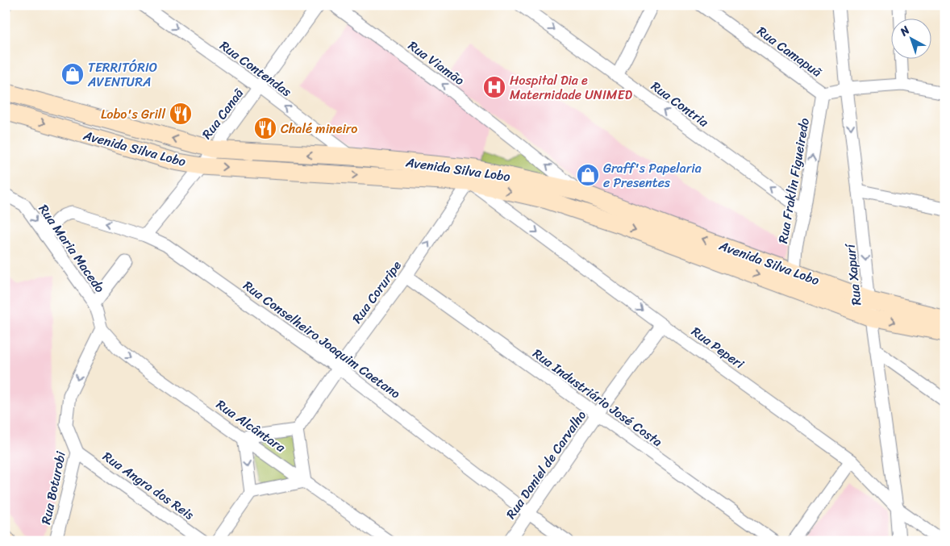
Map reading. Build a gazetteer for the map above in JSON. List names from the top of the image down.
{
  "streets": {
    "street": [
      "Rua Camapuã",
      "Rua Viamão",
      "Rua Contendas",
      "Rua Contria",
      "Rua Canaã",
      "Avenida Silva Lobo",
      "Rua Fraklin Figueiredo",
      "Rua Maria Macedo",
      "Rua Xapurí",
      "Rua Coruripe",
      "Rua Conselheiro Joaquim Caetano",
      "Rua Peperi",
      "Rua Industriário José Costa",
      "Rua Alcântara",
      "Rua Daniel de Carvalho",
      "Rua Angra dos Reis",
      "Rua Boturobi"
    ]
  },
  "crossings": [
    ["Rua Camapuã", "Rua Fraklin Figueiredo"],
    ["Rua Camapuã", "Rua Xapurí"],
    ["Rua Viamão", "Avenida Silva Lobo"],
    ["Rua Contendas", "Rua Canaã"],
    ["Rua Contendas", "Avenida Silva Lobo"],
    ["Rua Contria", "Rua Fraklin Figueiredo"],
    ["Rua Canaã", "Avenida Silva Lobo"],
    ["Rua Canaã", "Rua Conselheiro Joaquim Caetano"],
    ["Avenida Silva Lobo", "Rua Fraklin Figueiredo"],
    ["Avenida Silva Lobo", "Rua Xapurí"],
    ["Avenida Silva Lobo", "Rua Coruripe"],
    ["Avenida Silva Lobo", "Rua Peperi"],
    ["Rua Maria Macedo", "Rua Conselheiro Joaquim Caetano"],
    ["Rua Maria Macedo", "Rua Alcântara"],
    ["Rua Maria Macedo", "Rua Boturobi"],
    ["Rua Xapurí", "Rua Peperi"],
    ["Rua Coruripe", "Rua Conselheiro Joaquim Caetano"],
    ["Rua Coruripe", "Rua Peperi"],
    ["Rua Coruripe", "Rua Industriário José Costa"],
    ["Rua Conselheiro Joaquim Caetano", "Rua Daniel de Carvalho"],
    ["Rua Peperi", "Rua Daniel de Carvalho"],
    ["Rua Industriário José Costa", "Rua Daniel de Carvalho"],
    ["Rua Alcântara", "Rua Boturobi"],
    ["Rua Angra dos Reis", "Rua Boturobi"]
  ],
  "one_way": [
    "Rua Viamão",
    "Rua Fraklin Figueiredo",
    "Rua Xapurí",
    "Rua Coruripe",
    "Rua Peperi",
    "Rua Alcântara",
    "Rua Boturobi"
  ],
  "places": {
    "shop": ["TERRITÓRIO AVENTURA", "Graff's Papelaria e Presentes"],
    "hospital": ["Hospital Dia e Maternidade UNIMED"],
    "restaurant": ["Lobo's Grill", "Chalé mineiro"]
  },
  "north": "top left"
}
